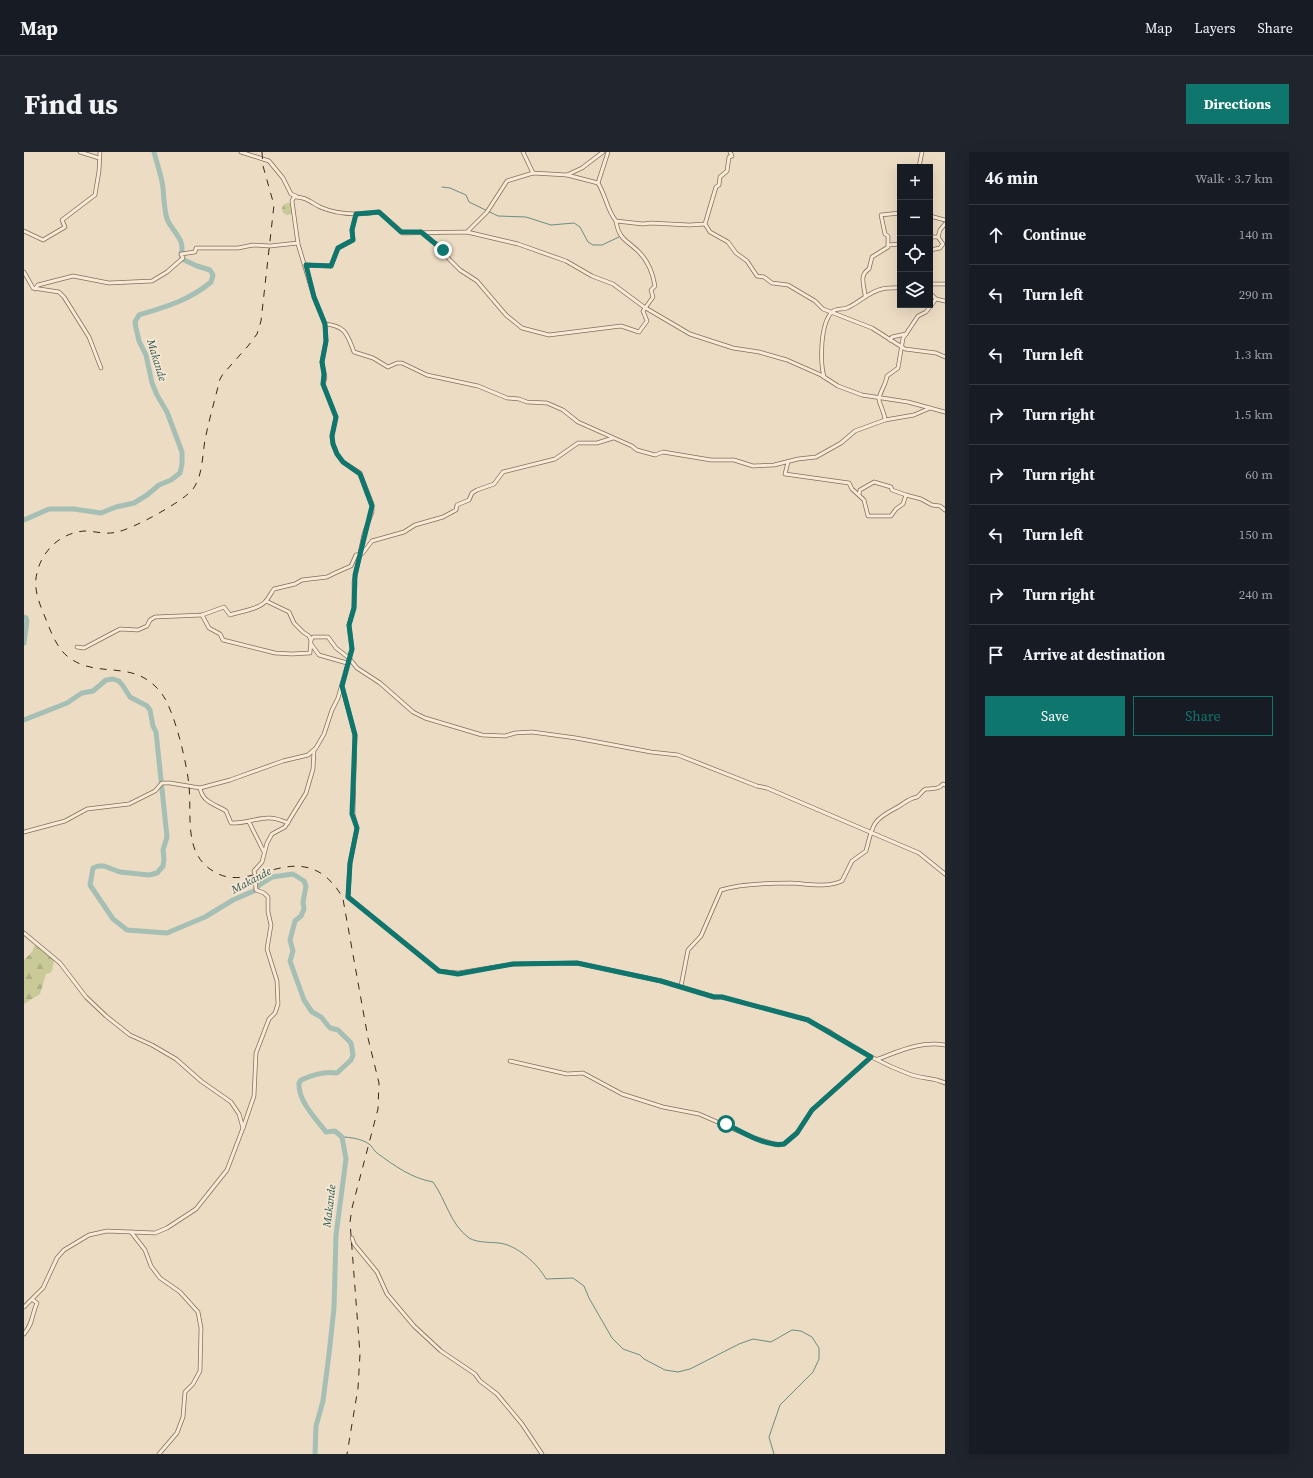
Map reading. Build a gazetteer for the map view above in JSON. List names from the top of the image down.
{
  "water": ["Makande"],
  "page": {
    "header": "Map",
    "nav": ["Map", "Layers", "Share"],
    "buttons": [
      "Directions",
      ["Save", "Share"]
    ],
    "title": "Find us",
    "heading": ["46 min", "Walk · 3.7 km"],
    "map_buttons": ["+", "−"],
    "list": [
      ["Continue", "140 m"],
      ["Turn left", "290 m"],
      ["Turn left", "1.3 km"],
      ["Turn right", "1.5 km"],
      ["Turn right", "60 m"],
      ["Turn left", "150 m"],
      ["Turn right", "240 m"],
      "Arrive at destination"
    ]
  }
}
